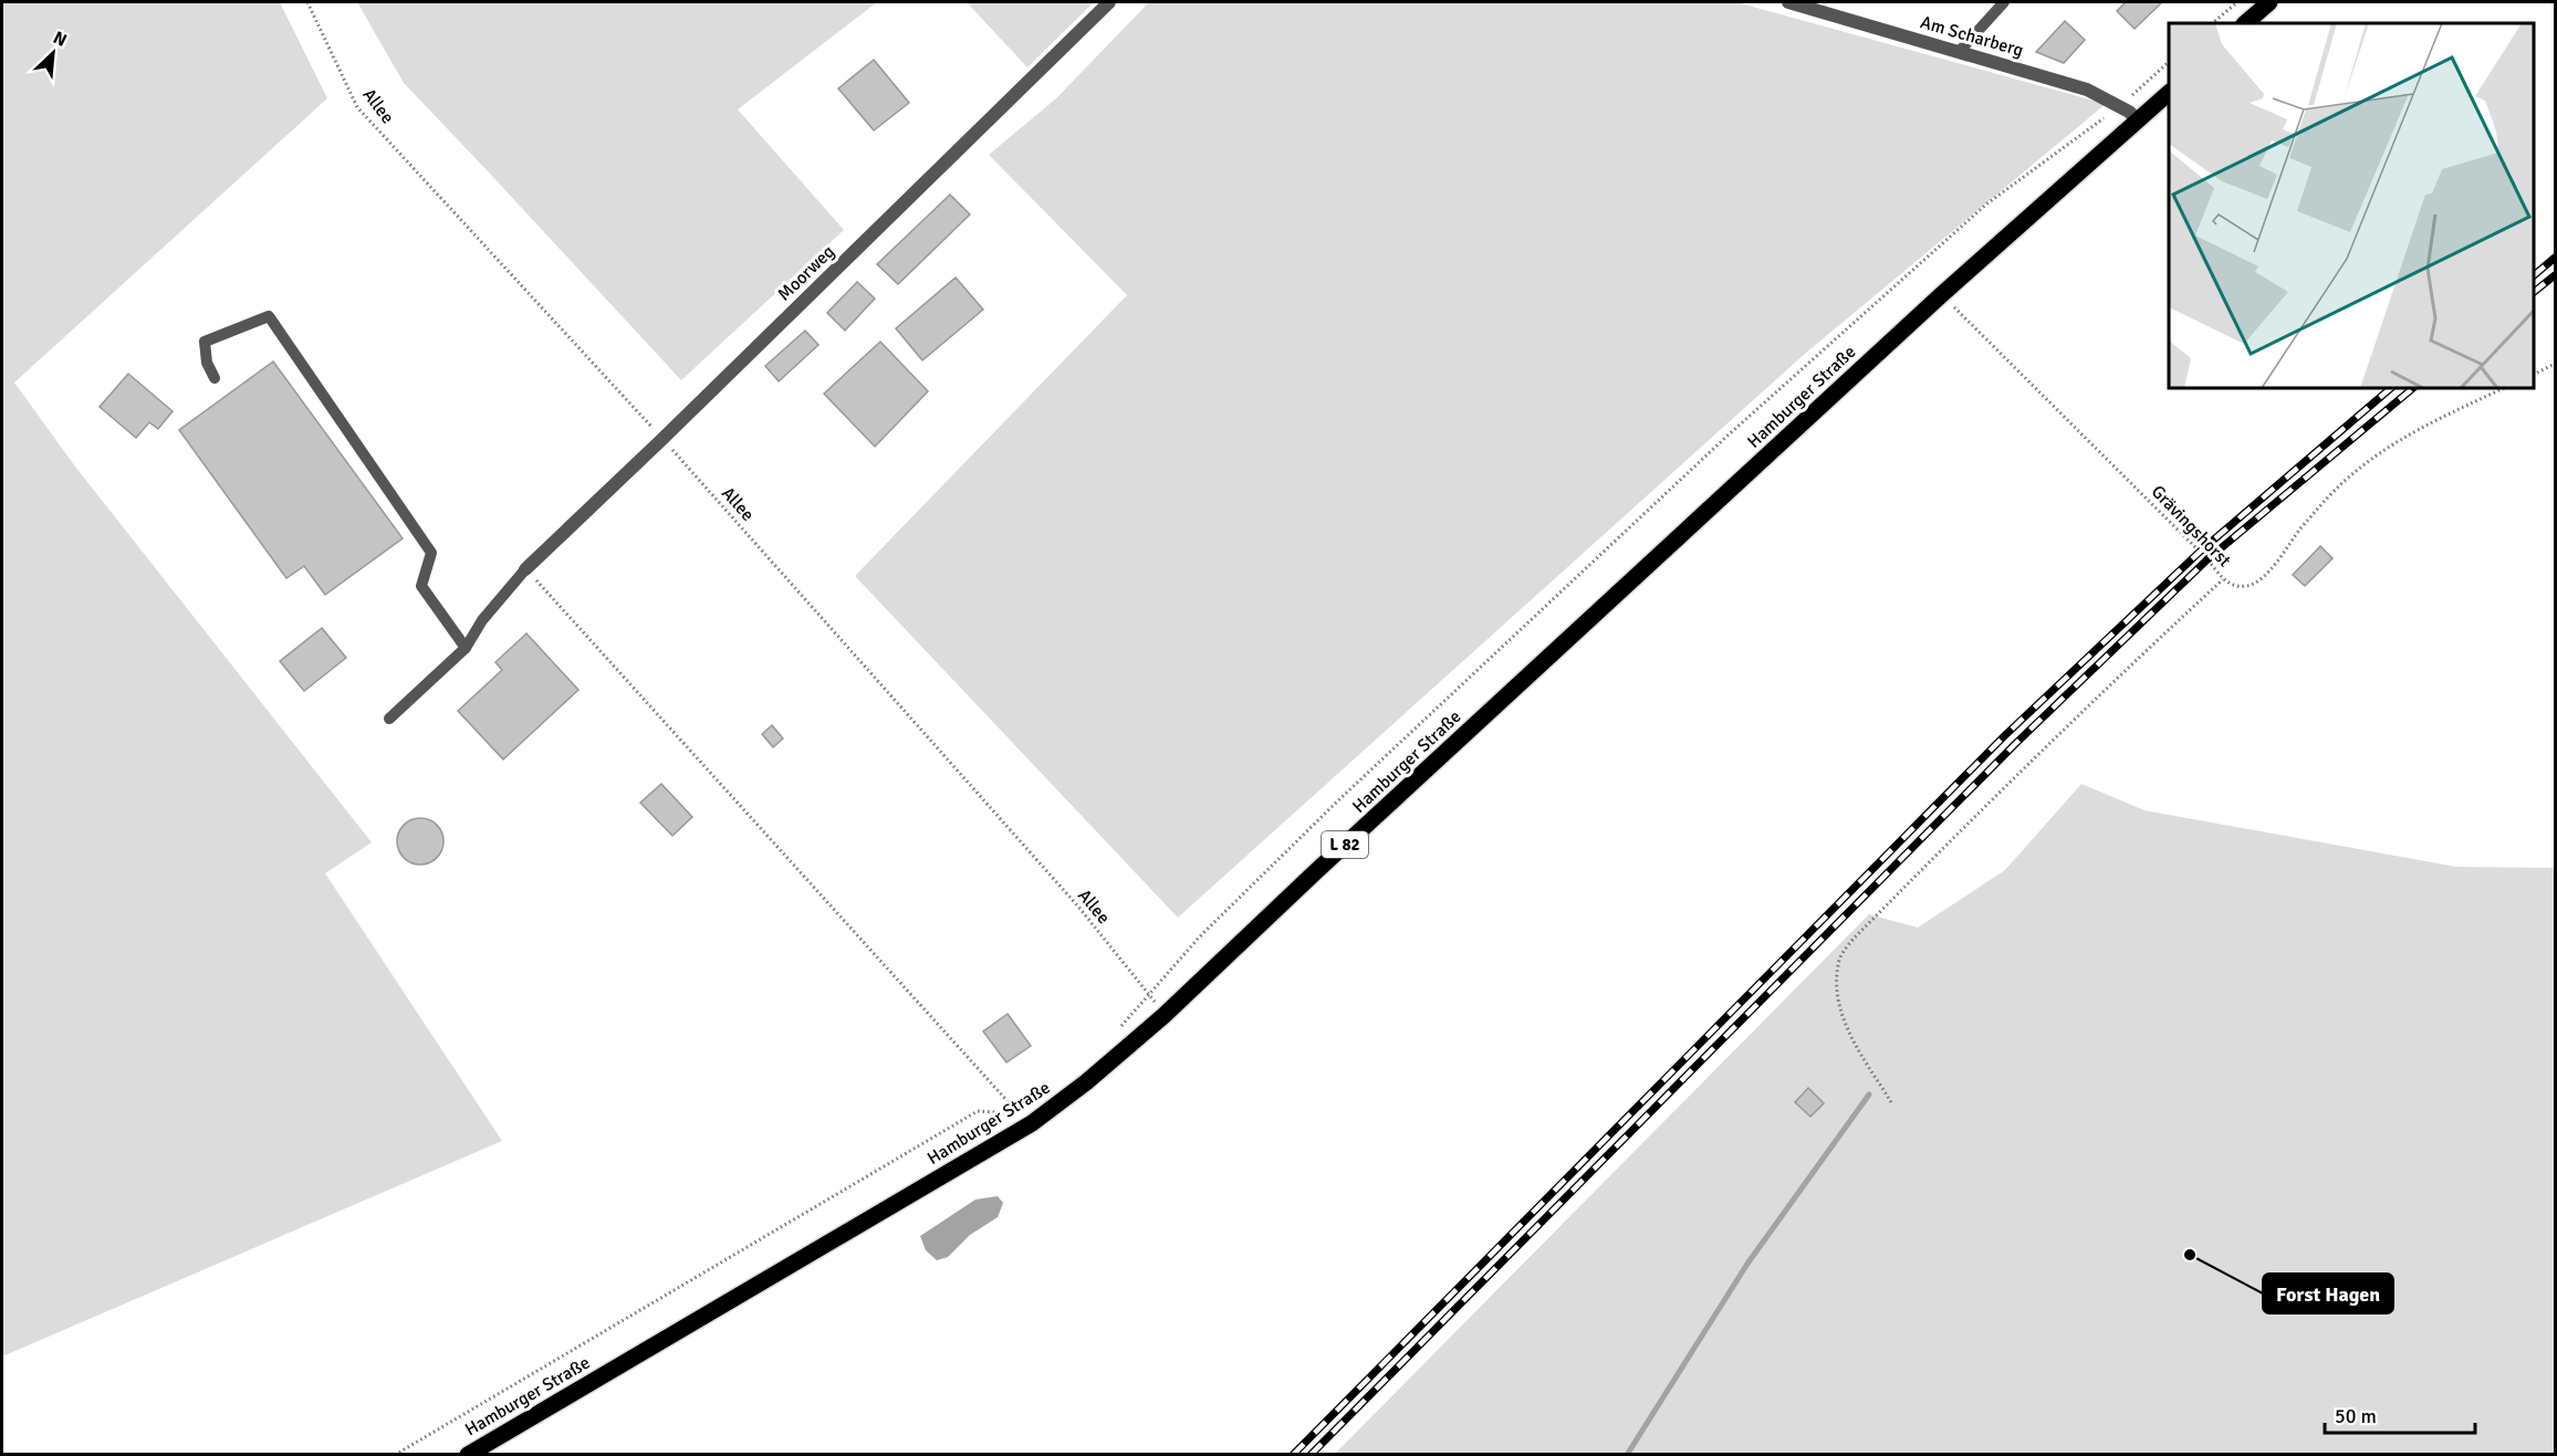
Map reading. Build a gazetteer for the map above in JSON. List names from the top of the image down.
{
  "streets": {
    "main road": ["Hamburger Straße", "L 82"],
    "street": ["Am Scharberg", "Moorweg"],
    "path": ["Allee", "Grävingshorst"]
  },
  "crossings": [
    ["Am Scharberg", "Hamburger Straße"],
    ["Allee", "Moorweg"],
    ["Allee", "Hamburger Straße"],
    ["Hamburger Straße", "Grävingshorst"]
  ],
  "places": ["Forst Hagen"],
  "scale_bar": "50 m",
  "north": "top right"
}
